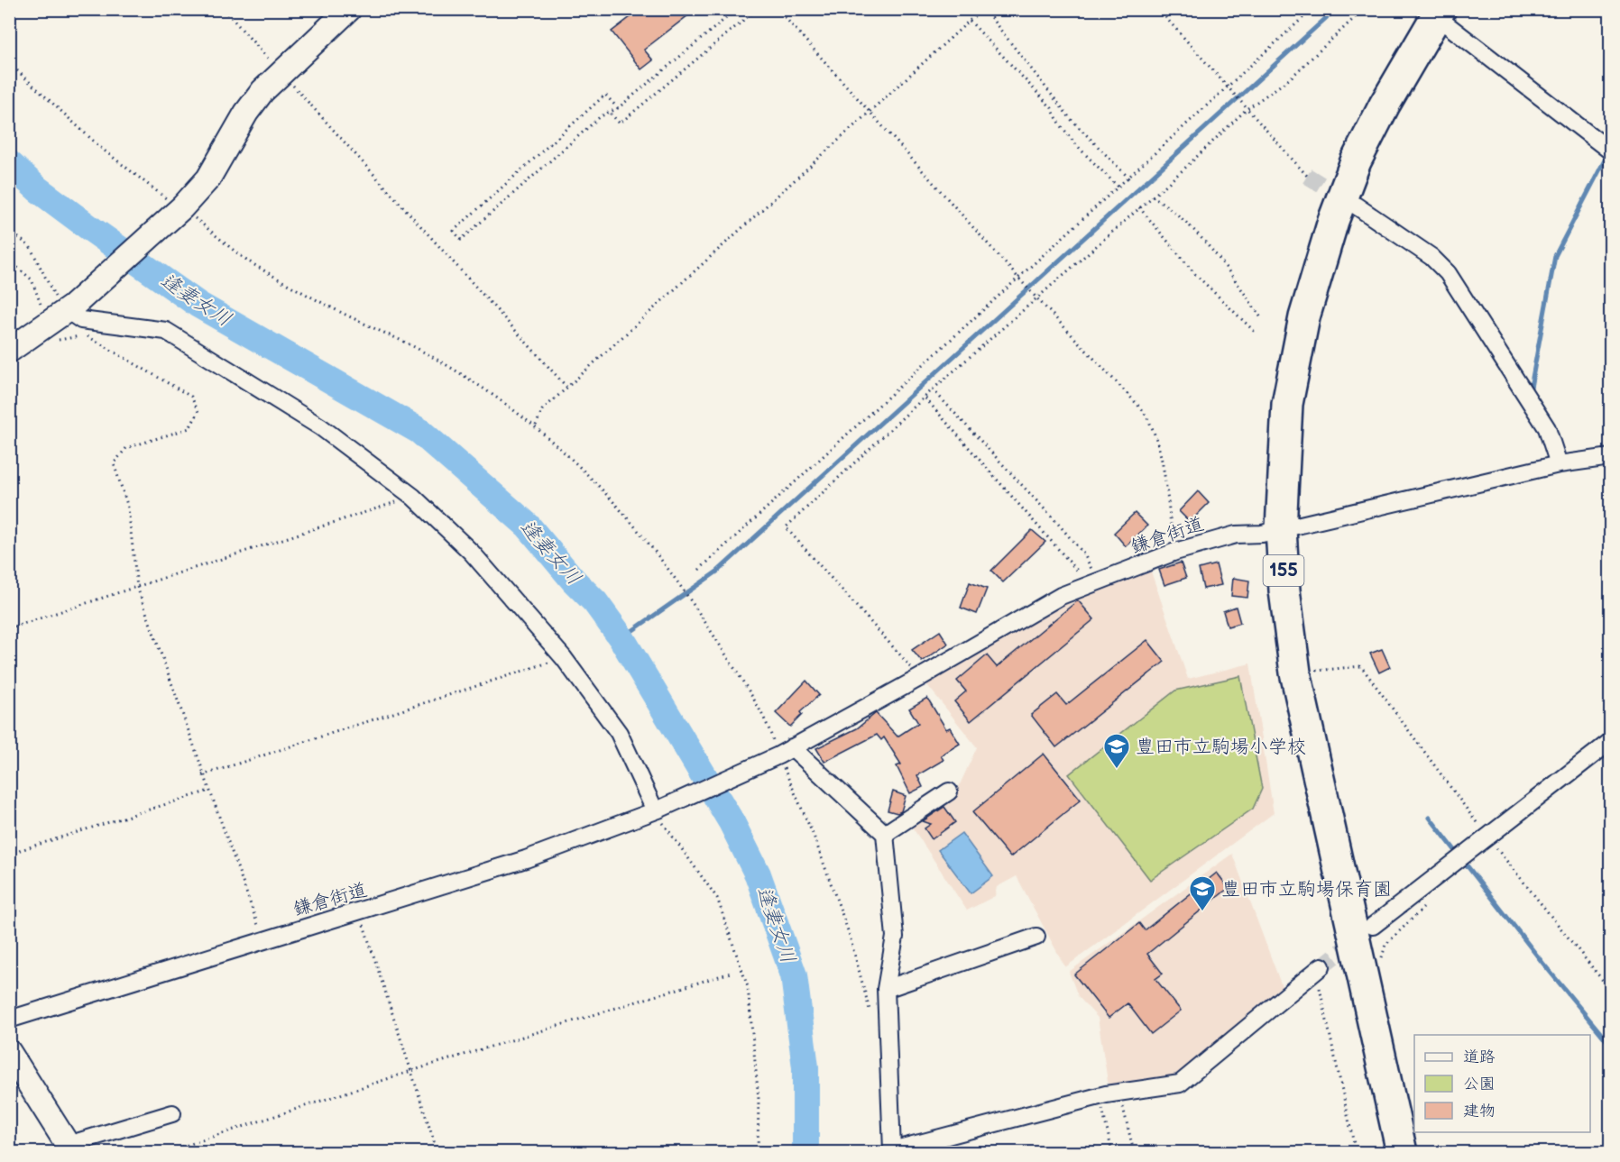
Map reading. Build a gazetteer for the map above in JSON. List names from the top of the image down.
{
  "streets": {
    "highway": ["155"],
    "street": ["鎌倉街道"]
  },
  "crossings": [
    ["鎌倉街道", "155"]
  ],
  "water": ["逢妻女川"],
  "places": {
    "school or university": ["豊田市立駒場小学校", "豊田市立駒場保育園"]
  },
  "legend": ["道路", "公園", "建物"]
}
